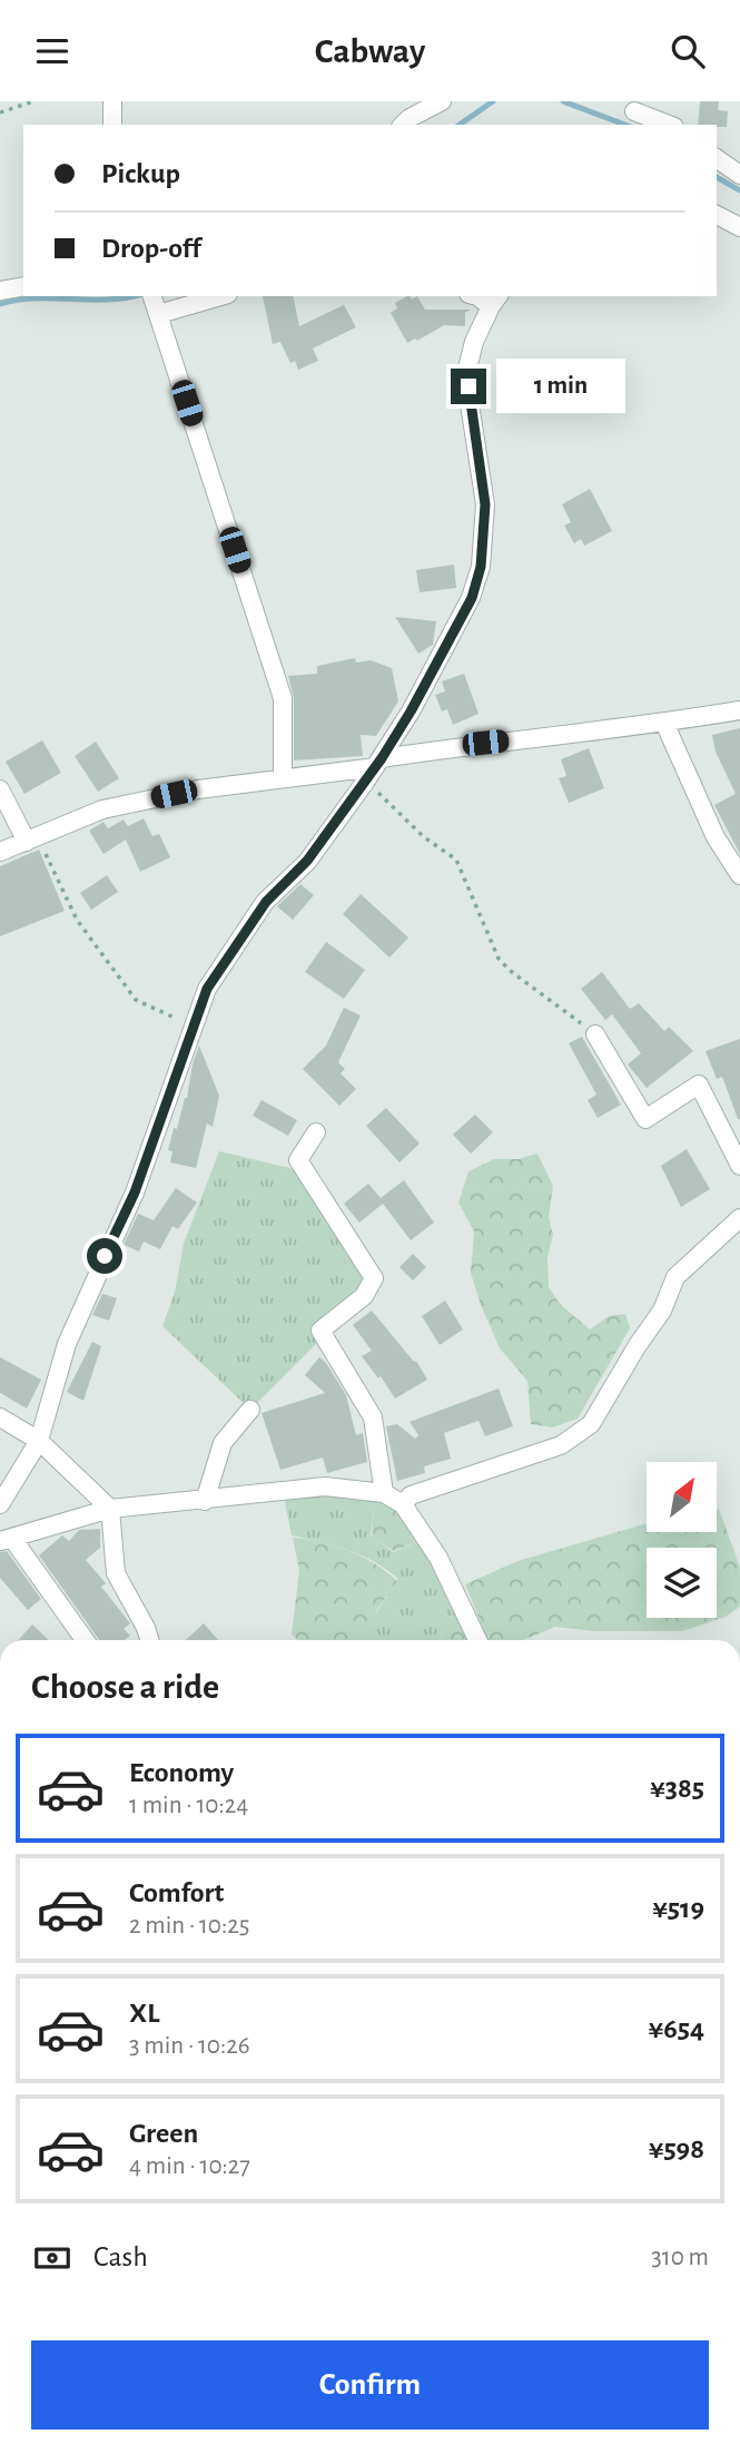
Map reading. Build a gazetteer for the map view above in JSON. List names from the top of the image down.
{
  "north": "top right",
  "page": {
    "header": "Cabway",
    "banner": ["Pickup", "Drop-off"],
    "bubble": "1 min",
    "heading": "Choose a ride",
    "list": [
      {
        "name": "Economy",
        "note": "1 min · 10:24",
        "value": "¥385"
      },
      {
        "name": "Comfort",
        "note": "2 min · 10:25",
        "value": "¥519"
      },
      {
        "name": "XL",
        "note": "3 min · 10:26",
        "value": "¥654"
      },
      {
        "name": "Green",
        "note": "4 min · 10:27",
        "value": "¥598"
      }
    ],
    "pay": ["Cash", "310 m"],
    "buttons": "Confirm"
  }
}
